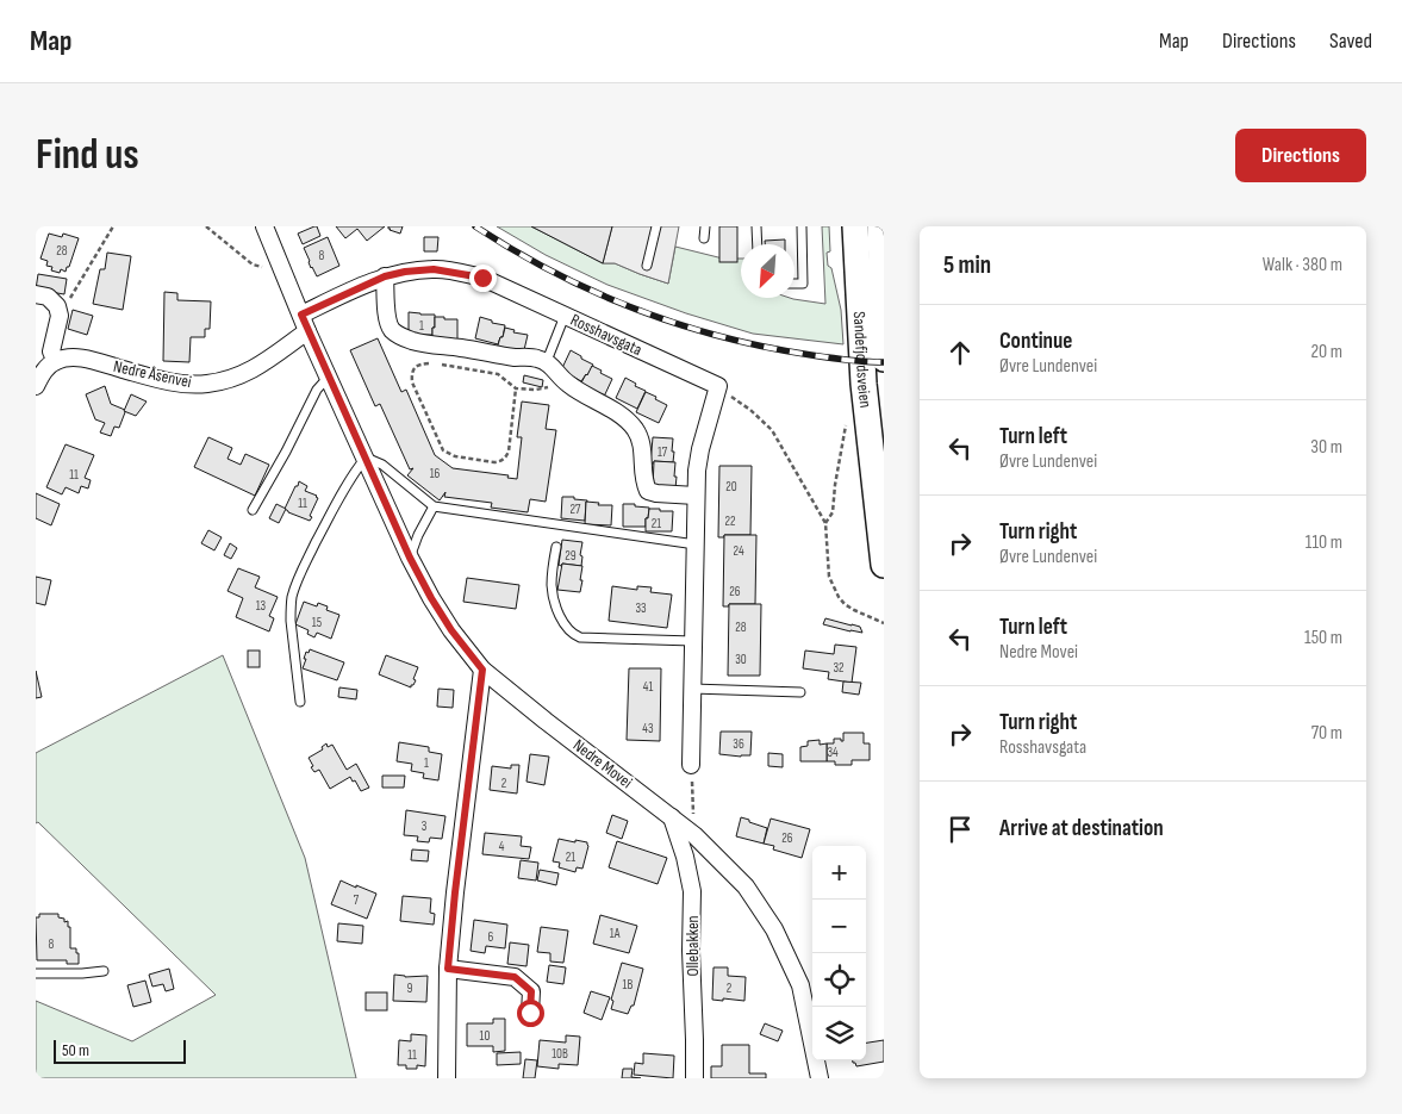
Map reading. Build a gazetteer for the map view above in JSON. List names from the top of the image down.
{
  "streets": {
    "main road": ["Sandefjordsveien"],
    "street": [
      "Rosshavsgata",
      "Nedre Åsenvei",
      "Nedre Movei",
      "Ollebakken"
    ]
  },
  "crossings": [
    ["Rosshavsgata", "Nedre Movei"],
    ["Nedre Åsenvei", "Nedre Movei"],
    ["Nedre Movei", "Ollebakken"]
  ],
  "house_numbers": [
    "28",
    "8",
    "1",
    "17",
    "16",
    "11",
    "20",
    "11",
    "27",
    "22",
    "21",
    "24",
    "29",
    "26",
    "13",
    "33",
    "15",
    "28",
    "30",
    "32",
    "41",
    "43",
    "36",
    "34",
    "1",
    "2",
    "3",
    "26",
    "4",
    "21",
    "7",
    "1A",
    "6",
    "8",
    "1B",
    "9",
    "2",
    "10",
    "10B",
    "11"
  ],
  "scale_bar": "50 m",
  "north": "bottom left",
  "page": {
    "header": "Map",
    "nav": ["Map", "Directions", "Saved"],
    "buttons": "Directions",
    "title": "Find us",
    "heading": ["5 min", "Walk · 380 m"],
    "list": [
      ["Continue", "Øvre Lundenvei", "20 m"],
      ["Turn left", "Øvre Lundenvei", "30 m"],
      ["Turn right", "Øvre Lundenvei", "110 m"],
      ["Turn left", "Nedre Movei", "150 m"],
      ["Turn right", "Rosshavsgata", "70 m"],
      "Arrive at destination"
    ],
    "map_buttons": ["+", "−"],
    "scale": "50 m"
  }
}
